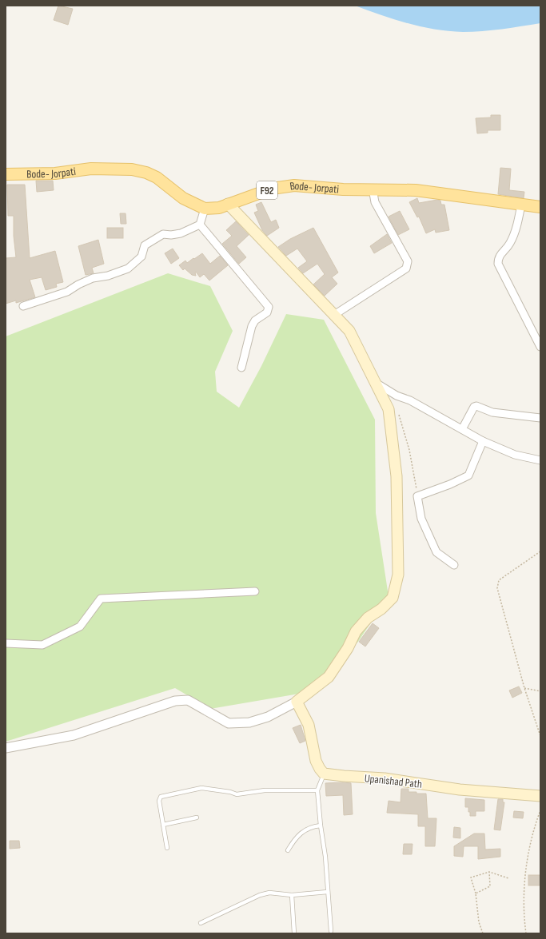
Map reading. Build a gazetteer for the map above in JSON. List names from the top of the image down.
{
  "streets": {
    "main road": ["Bode- Jorpati", "F92", "Upanishad Path"]
  }
}
